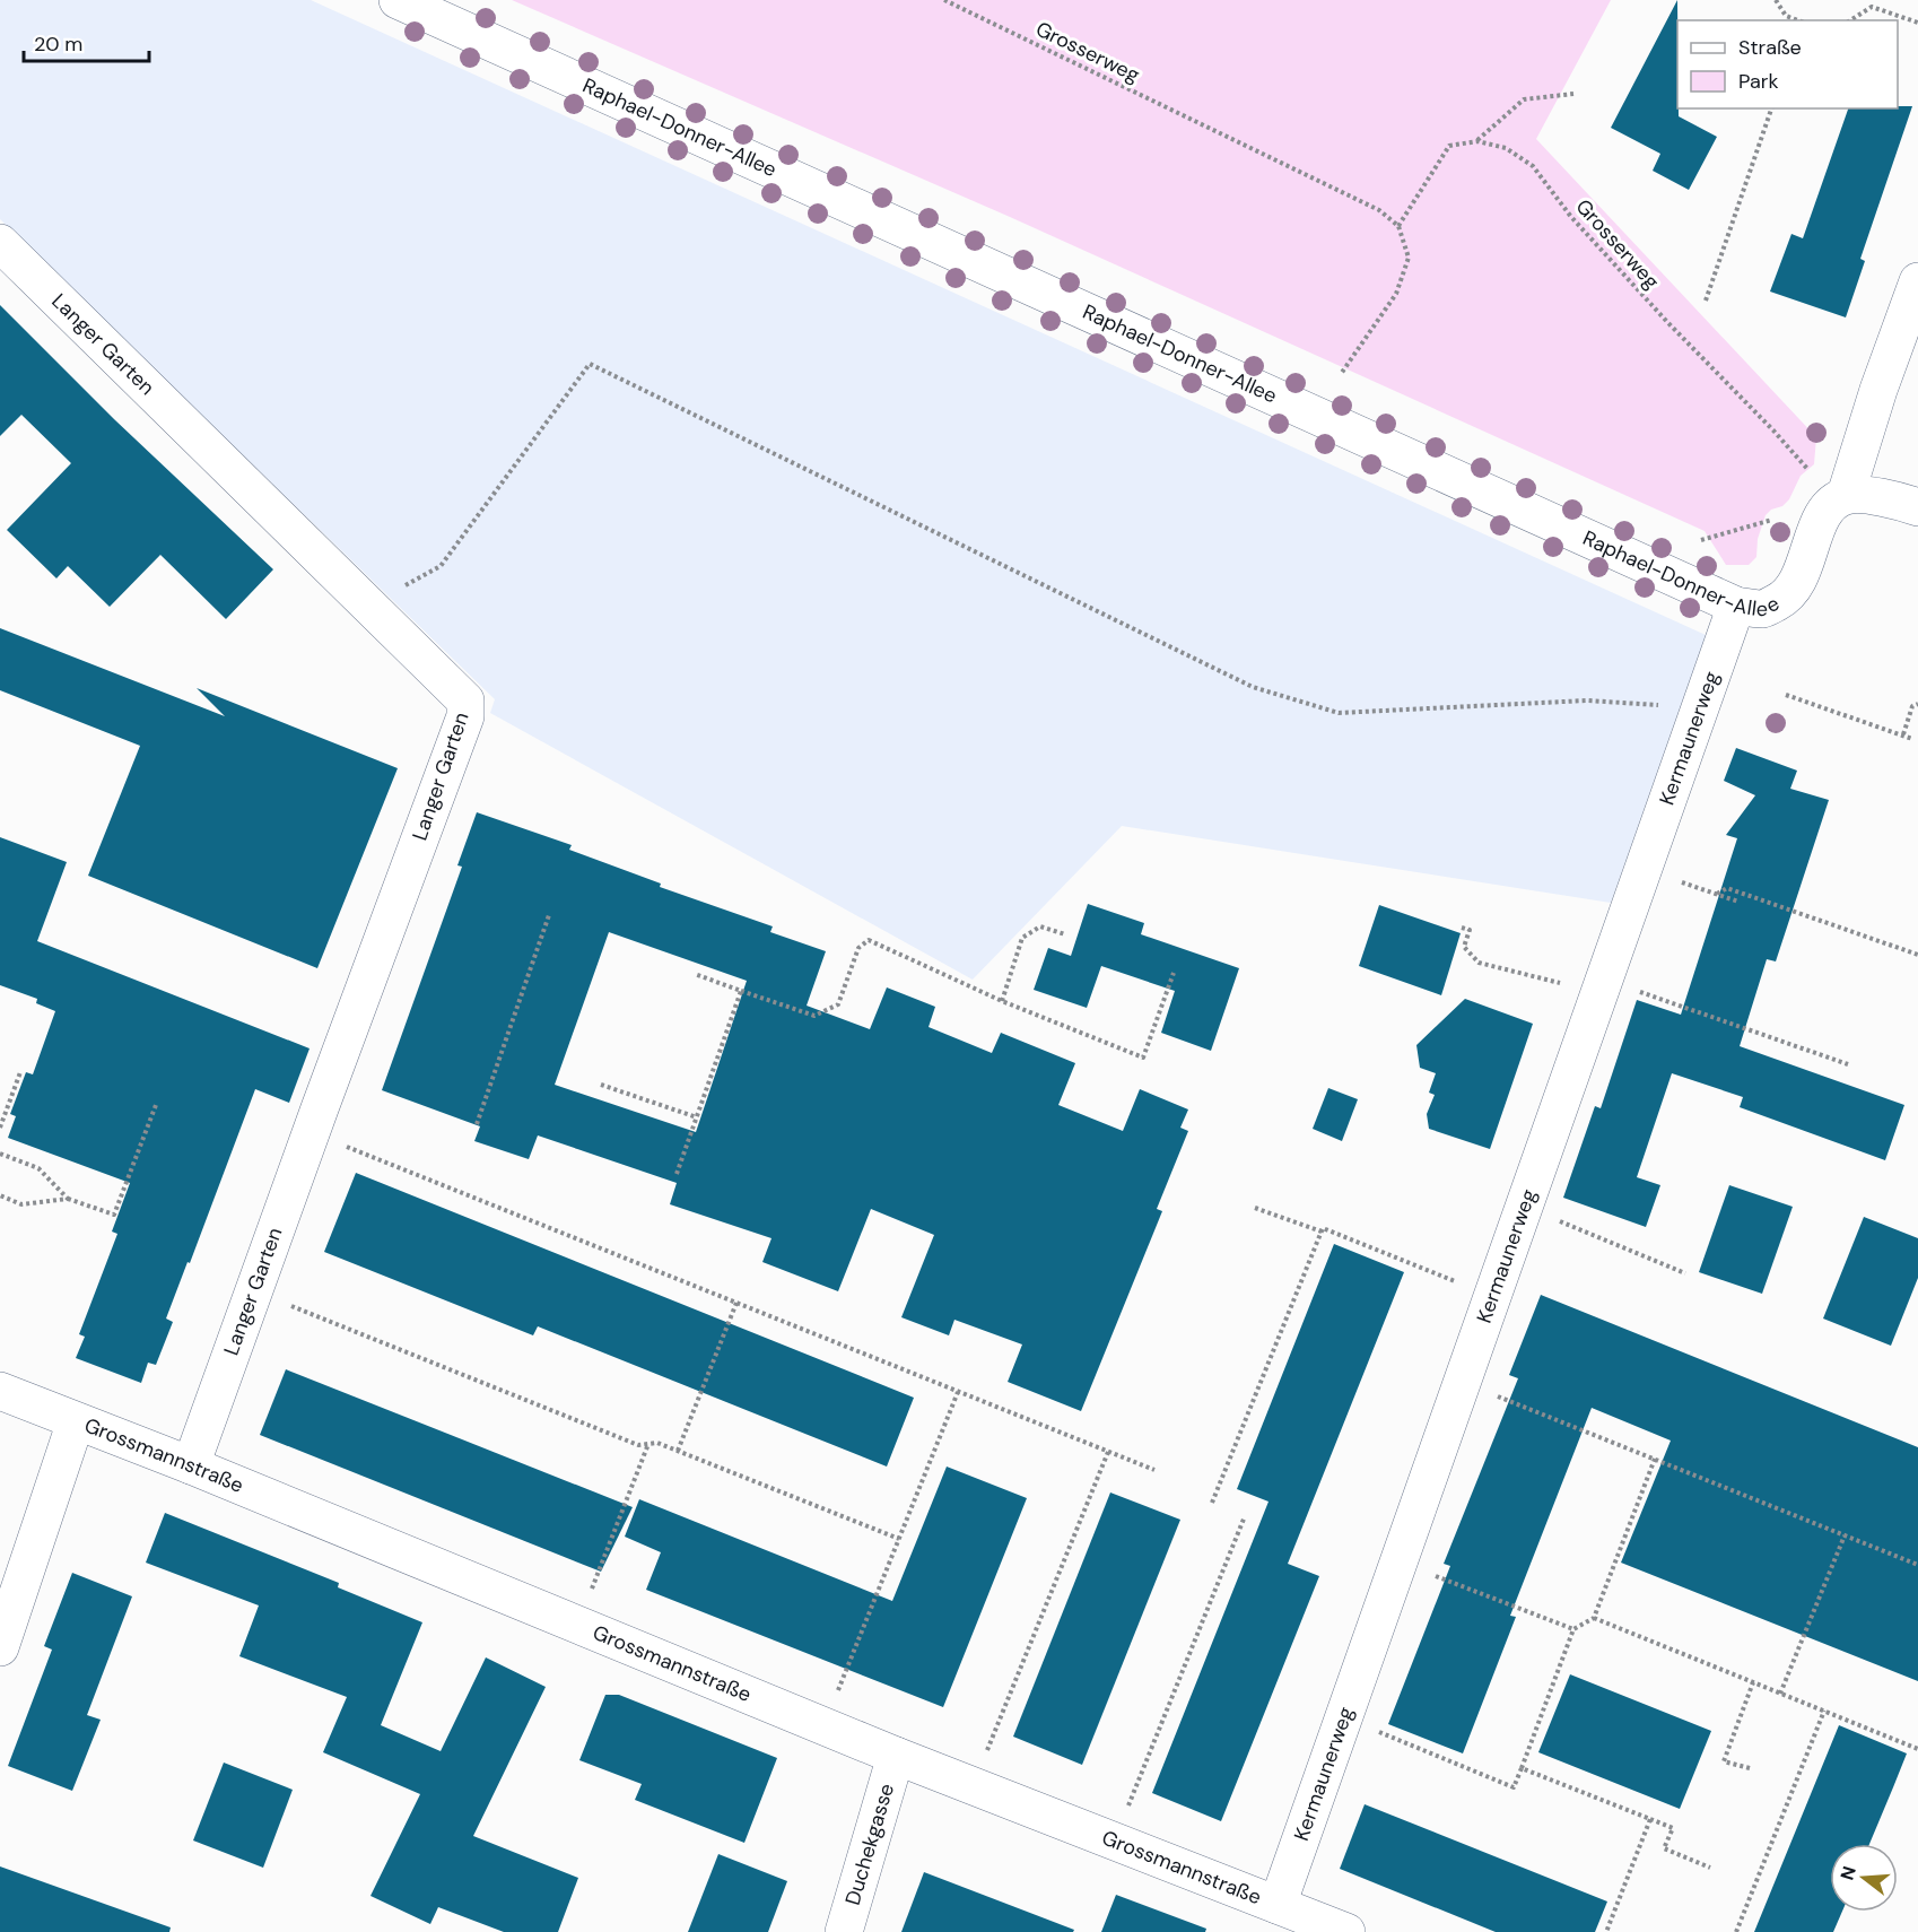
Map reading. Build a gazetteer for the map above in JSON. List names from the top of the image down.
{
  "streets": {
    "street": [
      "Raphael-Donner-Allee",
      "Langer Garten",
      "Kermaunerweg",
      "Grossmannstraße",
      "Duchekgasse"
    ],
    "path": ["Grosserweg"]
  },
  "crossings": [
    ["Raphael-Donner-Allee", "Kermaunerweg"],
    ["Langer Garten", "Grossmannstraße"],
    ["Kermaunerweg", "Grossmannstraße"],
    ["Grossmannstraße", "Duchekgasse"]
  ],
  "legend": ["Straße", "Park"],
  "scale_bar": "20 m",
  "north": "left"
}
